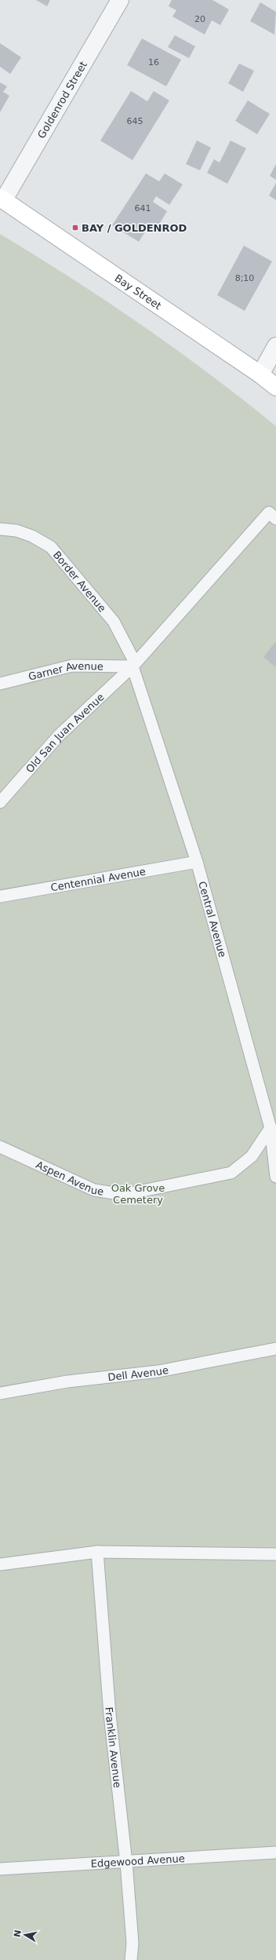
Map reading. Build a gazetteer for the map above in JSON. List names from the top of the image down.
{
  "streets": {
    "main road": ["Bay Street"],
    "street": ["Goldenrod Street"],
    "lane": [
      "Border Avenue",
      "Garner Avenue",
      "Old San Juan Avenue",
      "Centennial Avenue",
      "Central Avenue",
      "Aspen Avenue",
      "Dell Avenue",
      "Franklin Avenue",
      "Edgewood Avenue"
    ]
  },
  "crossings": [
    ["Goldenrod Street", "Bay Street"],
    ["Border Avenue", "Garner Avenue"],
    ["Border Avenue", "Old San Juan Avenue"],
    ["Border Avenue", "Central Avenue"],
    ["Garner Avenue", "Old San Juan Avenue"],
    ["Garner Avenue", "Central Avenue"],
    ["Old San Juan Avenue", "Central Avenue"],
    ["Centennial Avenue", "Central Avenue"],
    ["Central Avenue", "Aspen Avenue"],
    ["Franklin Avenue", "Edgewood Avenue"]
  ],
  "parks": ["Oak Grove Cemetery"],
  "places": {
    "transit": ["BAY / GOLDENROD"]
  },
  "house_numbers": [
    "20",
    "16",
    "645",
    "641",
    "8;10"
  ],
  "north": "left"
}
